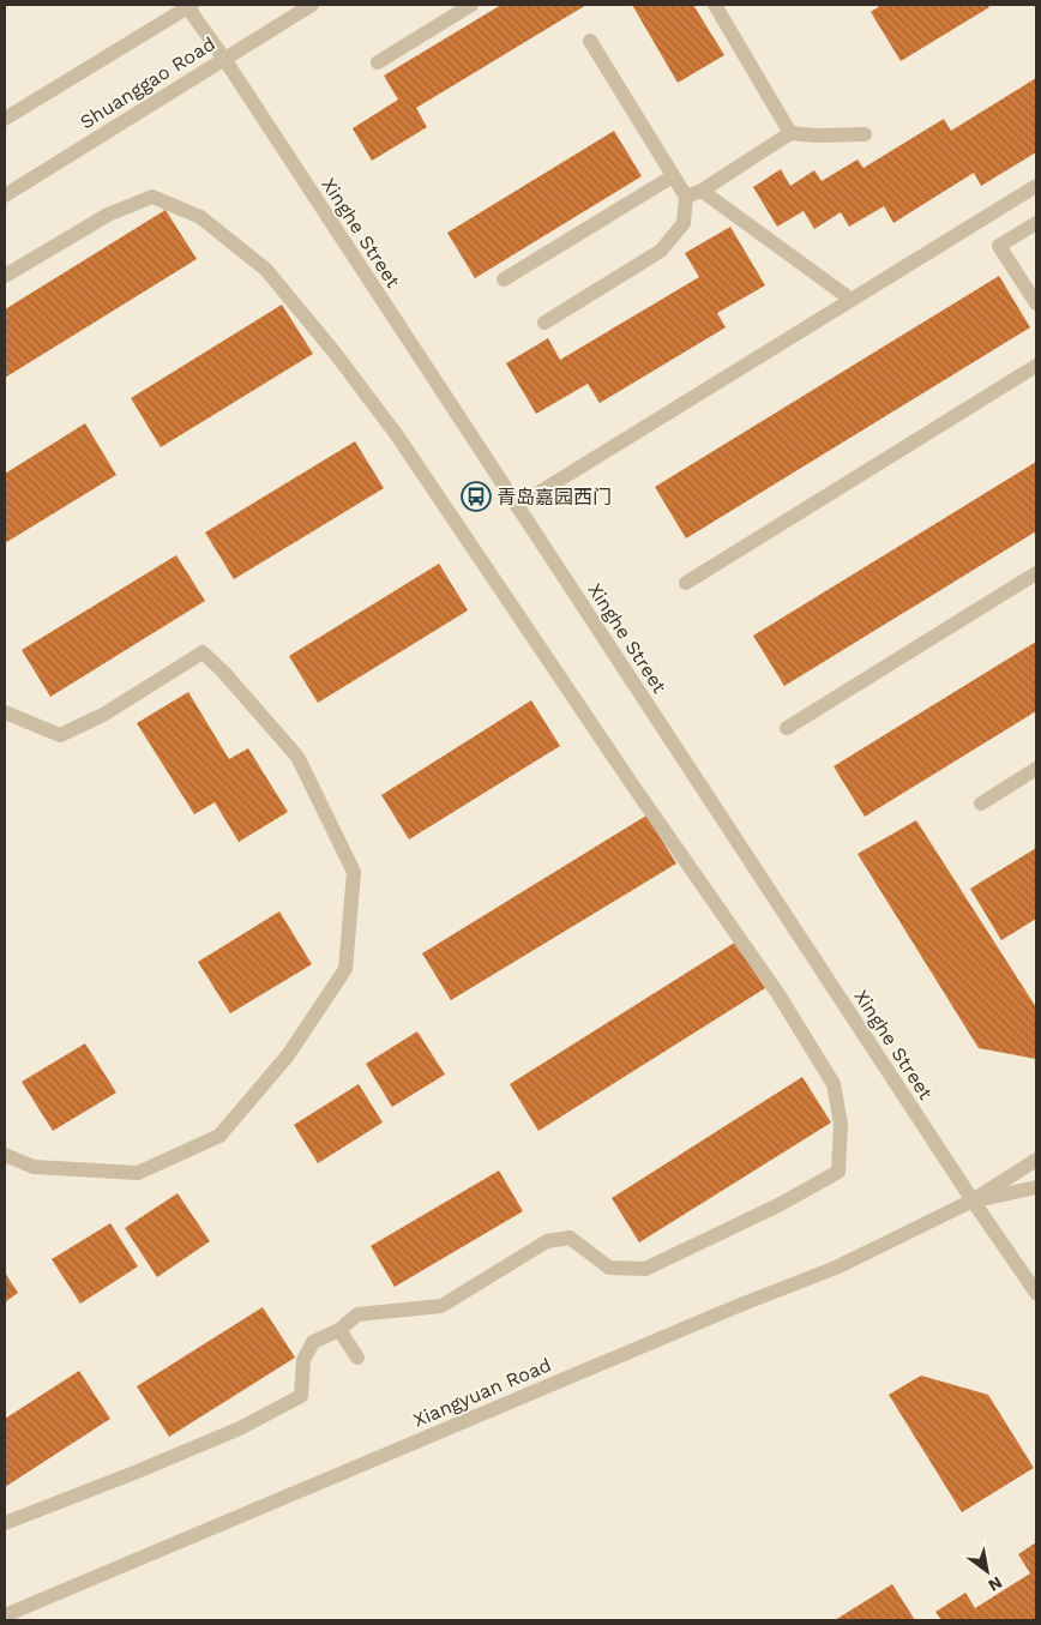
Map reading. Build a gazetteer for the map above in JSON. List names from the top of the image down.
{
  "streets": {
    "street": ["Shuanggao Road", "Xinghe Street", "Xiangyuan Road"]
  },
  "crossings": [
    ["Shuanggao Road", "Xinghe Street"],
    ["Xinghe Street", "Xiangyuan Road"]
  ],
  "places": {
    "bus stop": ["青岛嘉园西门"]
  },
  "north": "bottom right"
}
